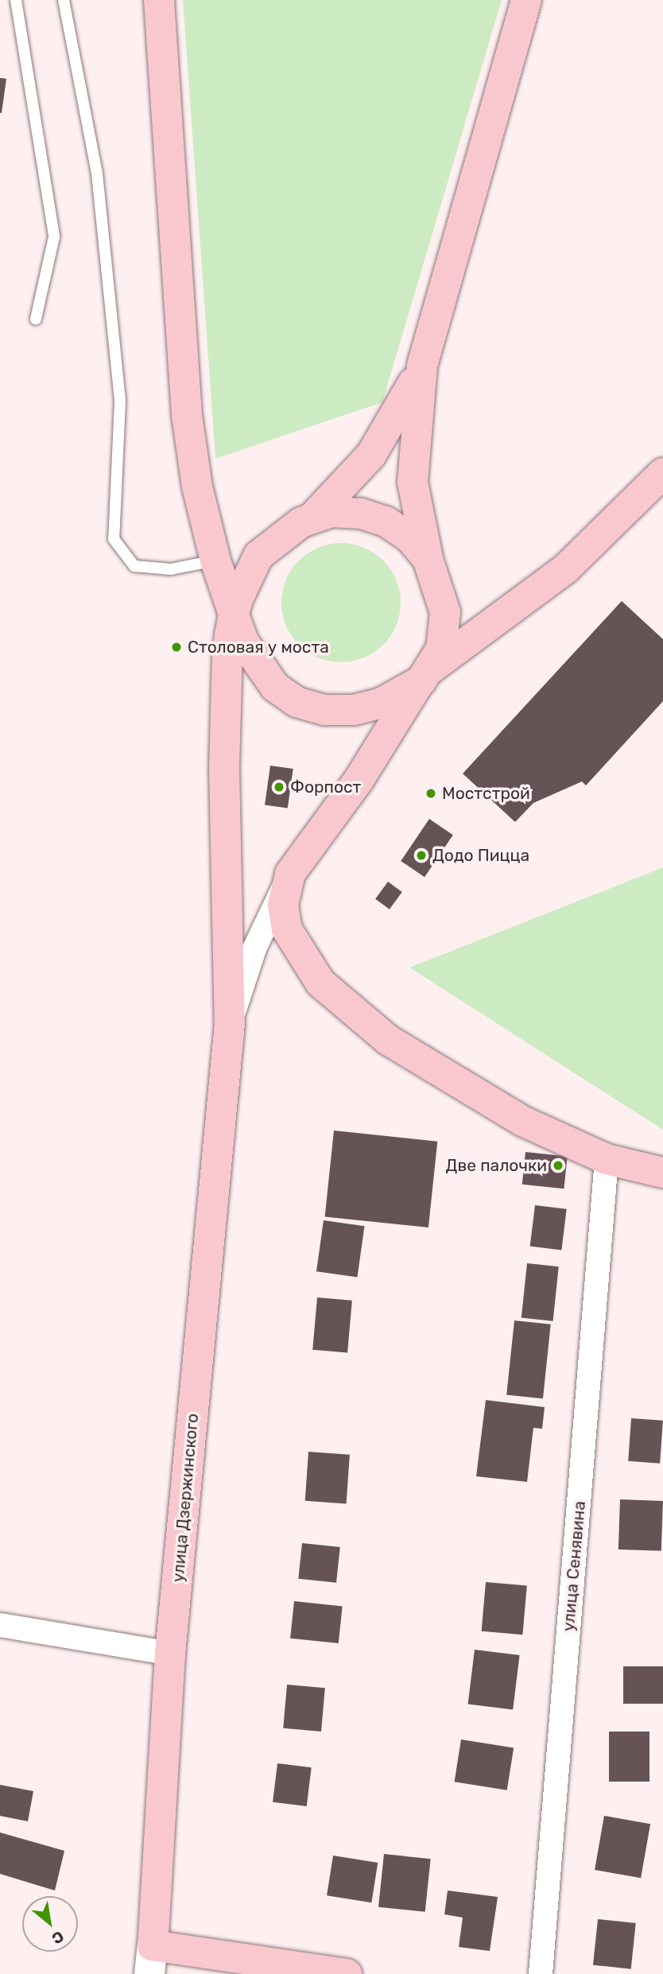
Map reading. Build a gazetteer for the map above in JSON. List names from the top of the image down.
{
  "streets": {
    "main road": ["улица Дзержинского"],
    "street": ["улица Сенявина"]
  },
  "places": [
    "Столовая у моста",
    "Форпост",
    "Мостстрой",
    "Додо Пицца",
    "Две палочки"
  ],
  "north": "bottom right"
}
